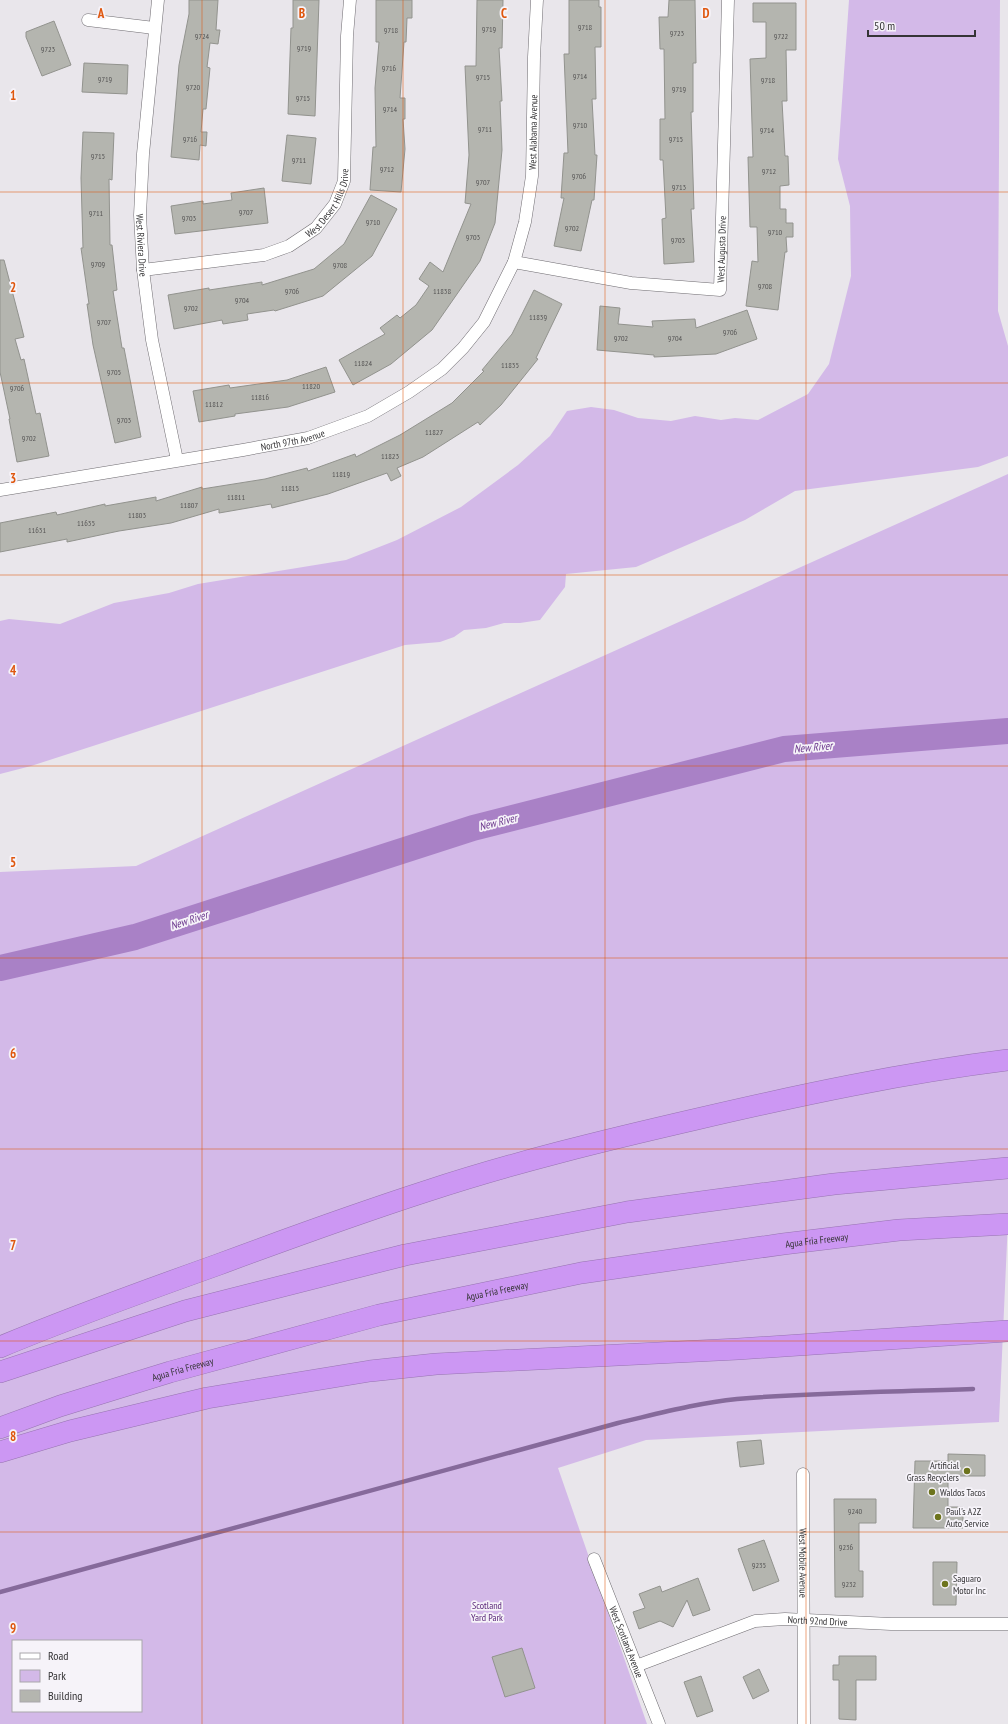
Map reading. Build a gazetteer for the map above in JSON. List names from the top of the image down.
{
  "streets": {
    "highway": ["Agua Fria Freeway"],
    "street": [
      "West Alabama Avenue",
      "West Desert Hills Drive",
      "West Riviera Drive",
      "West Augusta Drive",
      "North 97th Avenue",
      "West Mobile Avenue",
      "North 92nd Drive",
      "West Scotland Avenue"
    ]
  },
  "crossings": [
    ["West Alabama Avenue", "West Augusta Drive"],
    ["West Alabama Avenue", "North 97th Avenue"],
    ["West Desert Hills Drive", "West Riviera Drive"],
    ["West Riviera Drive", "North 97th Avenue"],
    ["West Augusta Drive", "North 97th Avenue"],
    ["West Mobile Avenue", "North 92nd Drive"],
    ["North 92nd Drive", "West Scotland Avenue"]
  ],
  "water": ["New River"],
  "parks": ["Scotland Yard Park"],
  "places": [
    "Artificial Grass Recyclers",
    "Waldos Tacos",
    "Paul's A2Z Auto Service",
    "Saguaro Motor Inc"
  ],
  "house_numbers": [
    "9718",
    "9719",
    "9718",
    "9723",
    "9724",
    "9722",
    "9719",
    "9723",
    "9716",
    "9714",
    "9715",
    "9719",
    "9718",
    "9720",
    "9719",
    "9715",
    "9714",
    "9710",
    "9711",
    "9714",
    "9716",
    "9715",
    "9715",
    "9711",
    "9712",
    "9712",
    "9706",
    "9707",
    "9713",
    "9707",
    "9711",
    "9703",
    "9710",
    "9702",
    "9710",
    "9703",
    "9703",
    "9709",
    "9708",
    "9708",
    "9706",
    "11838",
    "9704",
    "9702",
    "11839",
    "9707",
    "9706",
    "9702",
    "9704",
    "11824",
    "11835",
    "9705",
    "11820",
    "9706",
    "11816",
    "11812",
    "9703",
    "11827",
    "9702",
    "11823",
    "11819",
    "11815",
    "11811",
    "11807",
    "11803",
    "11635",
    "11631",
    "9240",
    "9236",
    "9235",
    "9232"
  ],
  "legend": ["Road", "Park", "Building"],
  "scale_bar": "50 m",
  "grid": {
    "columns": [
      "A",
      "B",
      "C",
      "D"
    ],
    "rows": [
      "1",
      "2",
      "3",
      "4",
      "5",
      "6",
      "7",
      "8",
      "9"
    ]
  }
}
